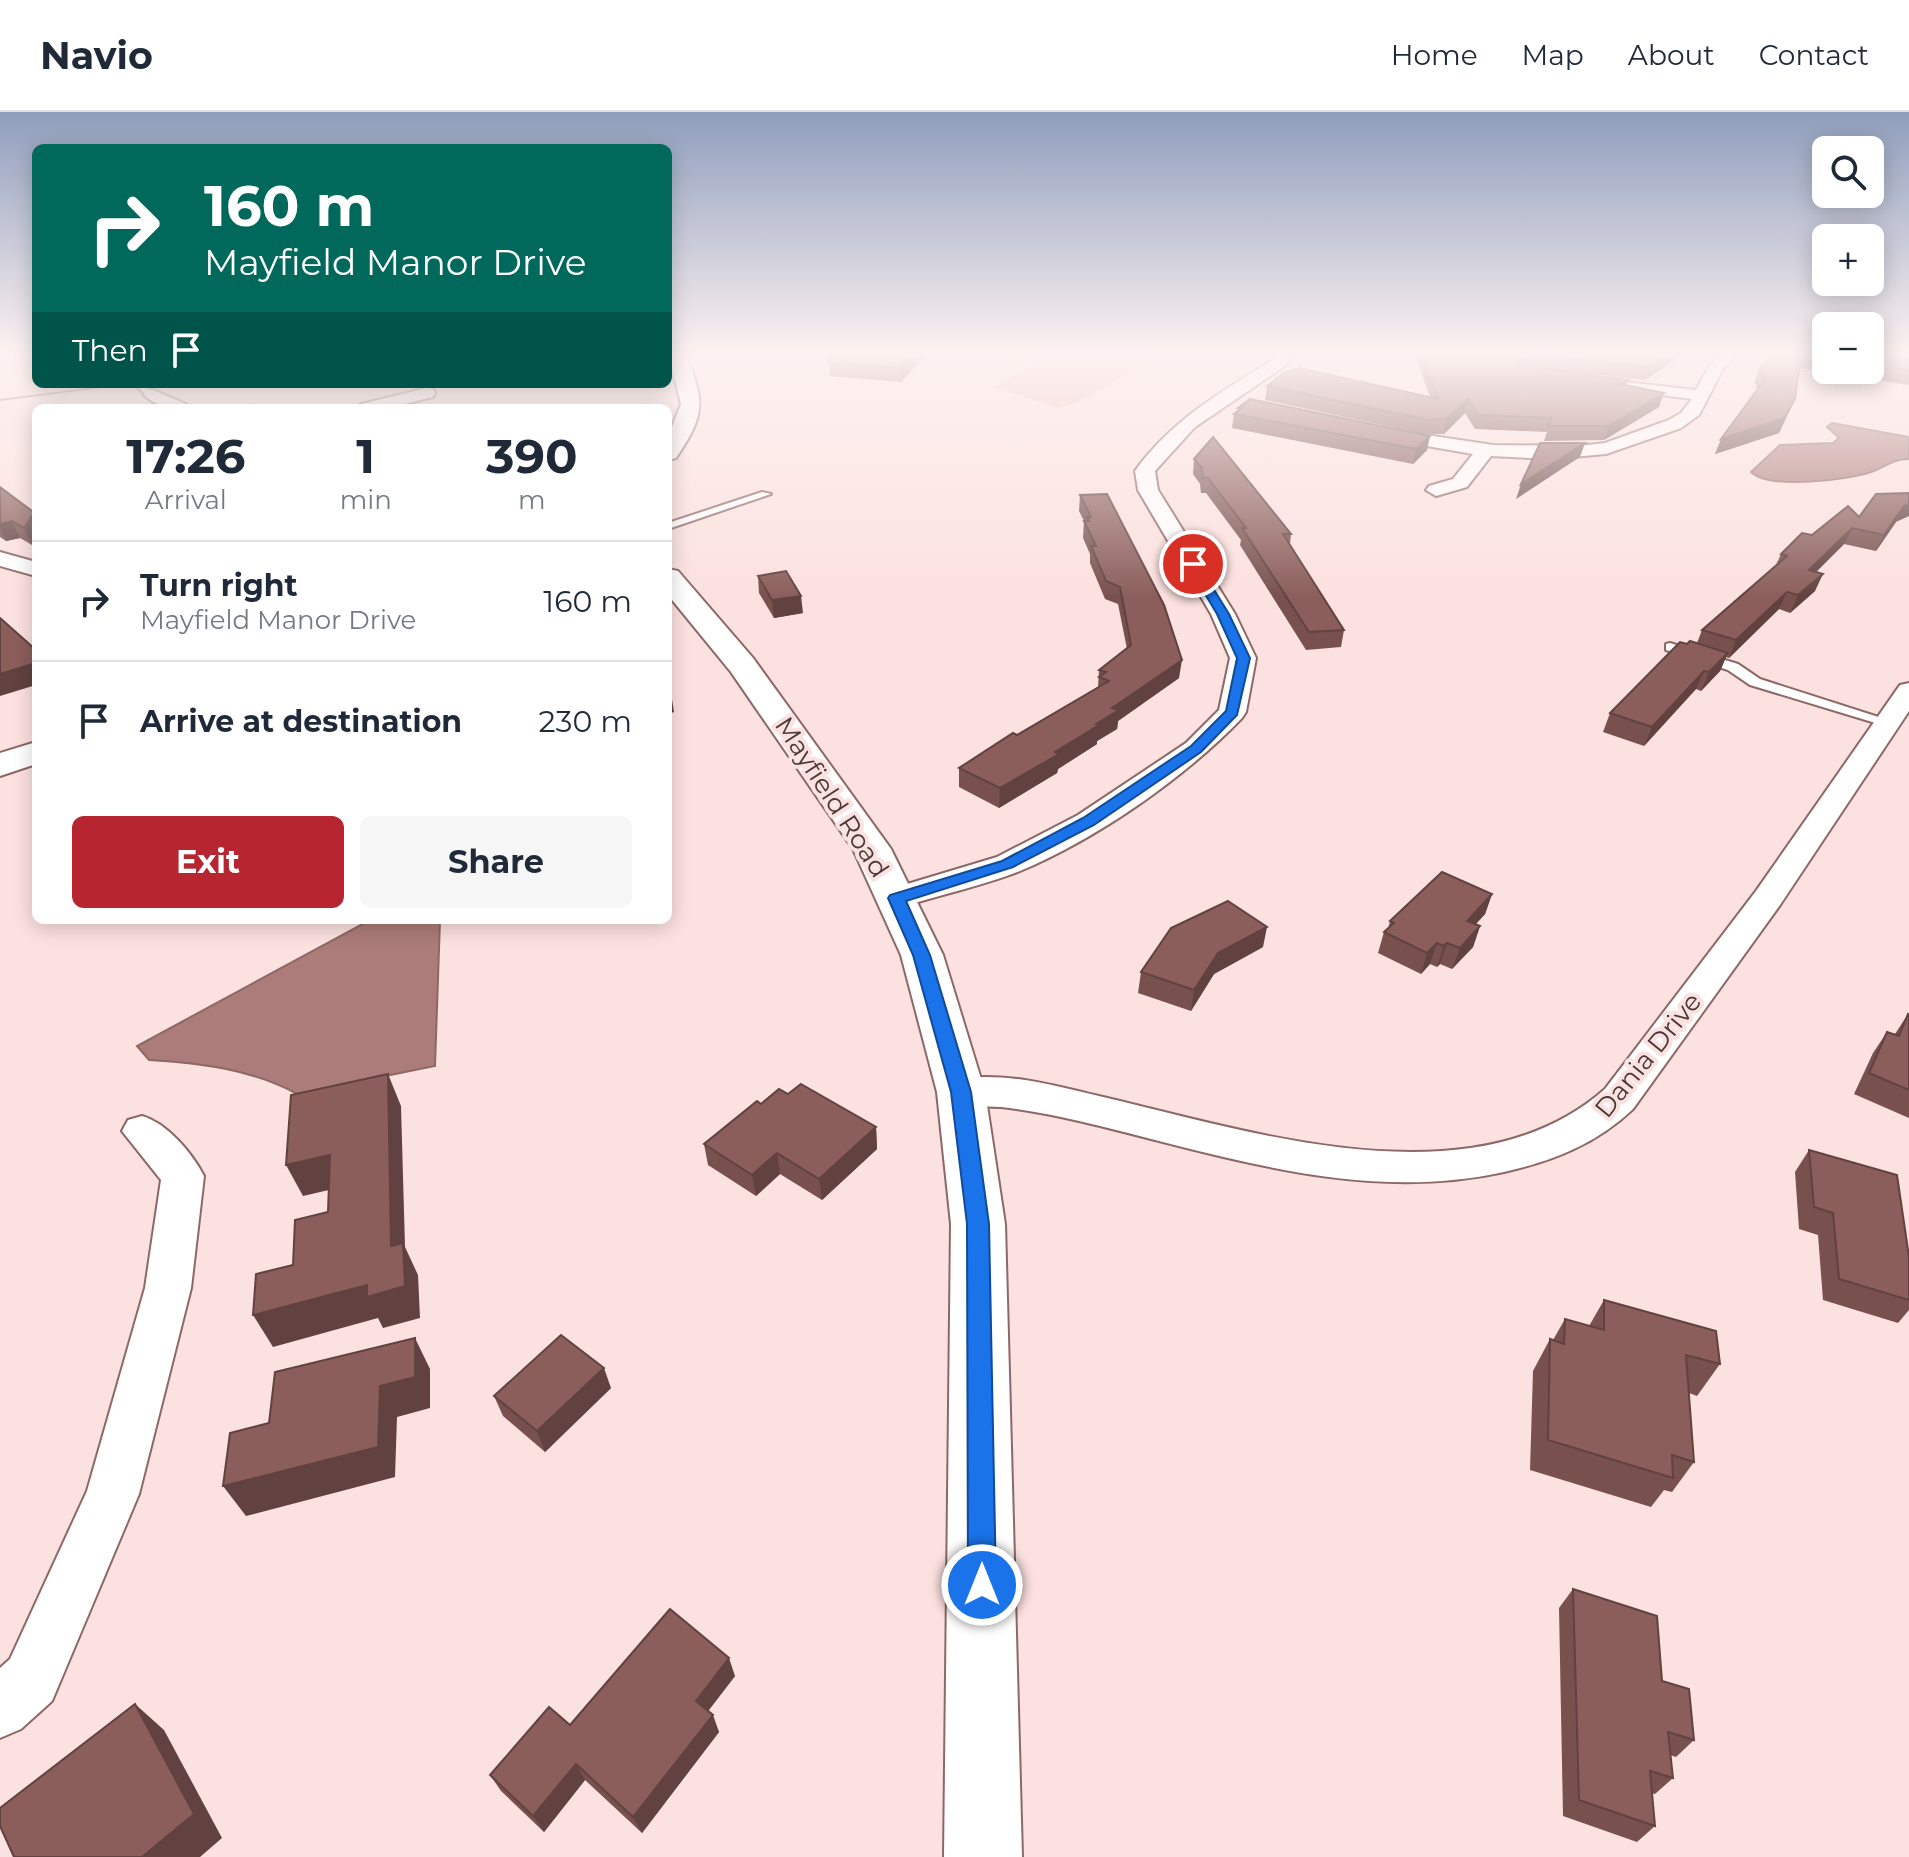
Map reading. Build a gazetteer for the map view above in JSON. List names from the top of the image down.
{
  "streets": {
    "street": ["Mayfield Road", "Dania Drive"]
  },
  "crossings": [
    ["Mayfield Road", "Dania Drive"]
  ],
  "page": {
    "header": "Navio",
    "nav": [
      "Home",
      "Map",
      "About",
      "Contact"
    ],
    "map_buttons": ["+", "−"],
    "turn": ["160 m", "Mayfield Manor Drive"],
    "then": "Then",
    "eta": [
      "17:26",
      "Arrival",
      "1",
      "min",
      "390",
      "m"
    ],
    "list": [
      {
        "name": "Turn right",
        "note": "Mayfield Manor Drive",
        "value": "160 m"
      },
      {
        "name": "Arrive at destination",
        "value": "230 m"
      }
    ],
    "buttons": ["Exit", "Share"]
  }
}
